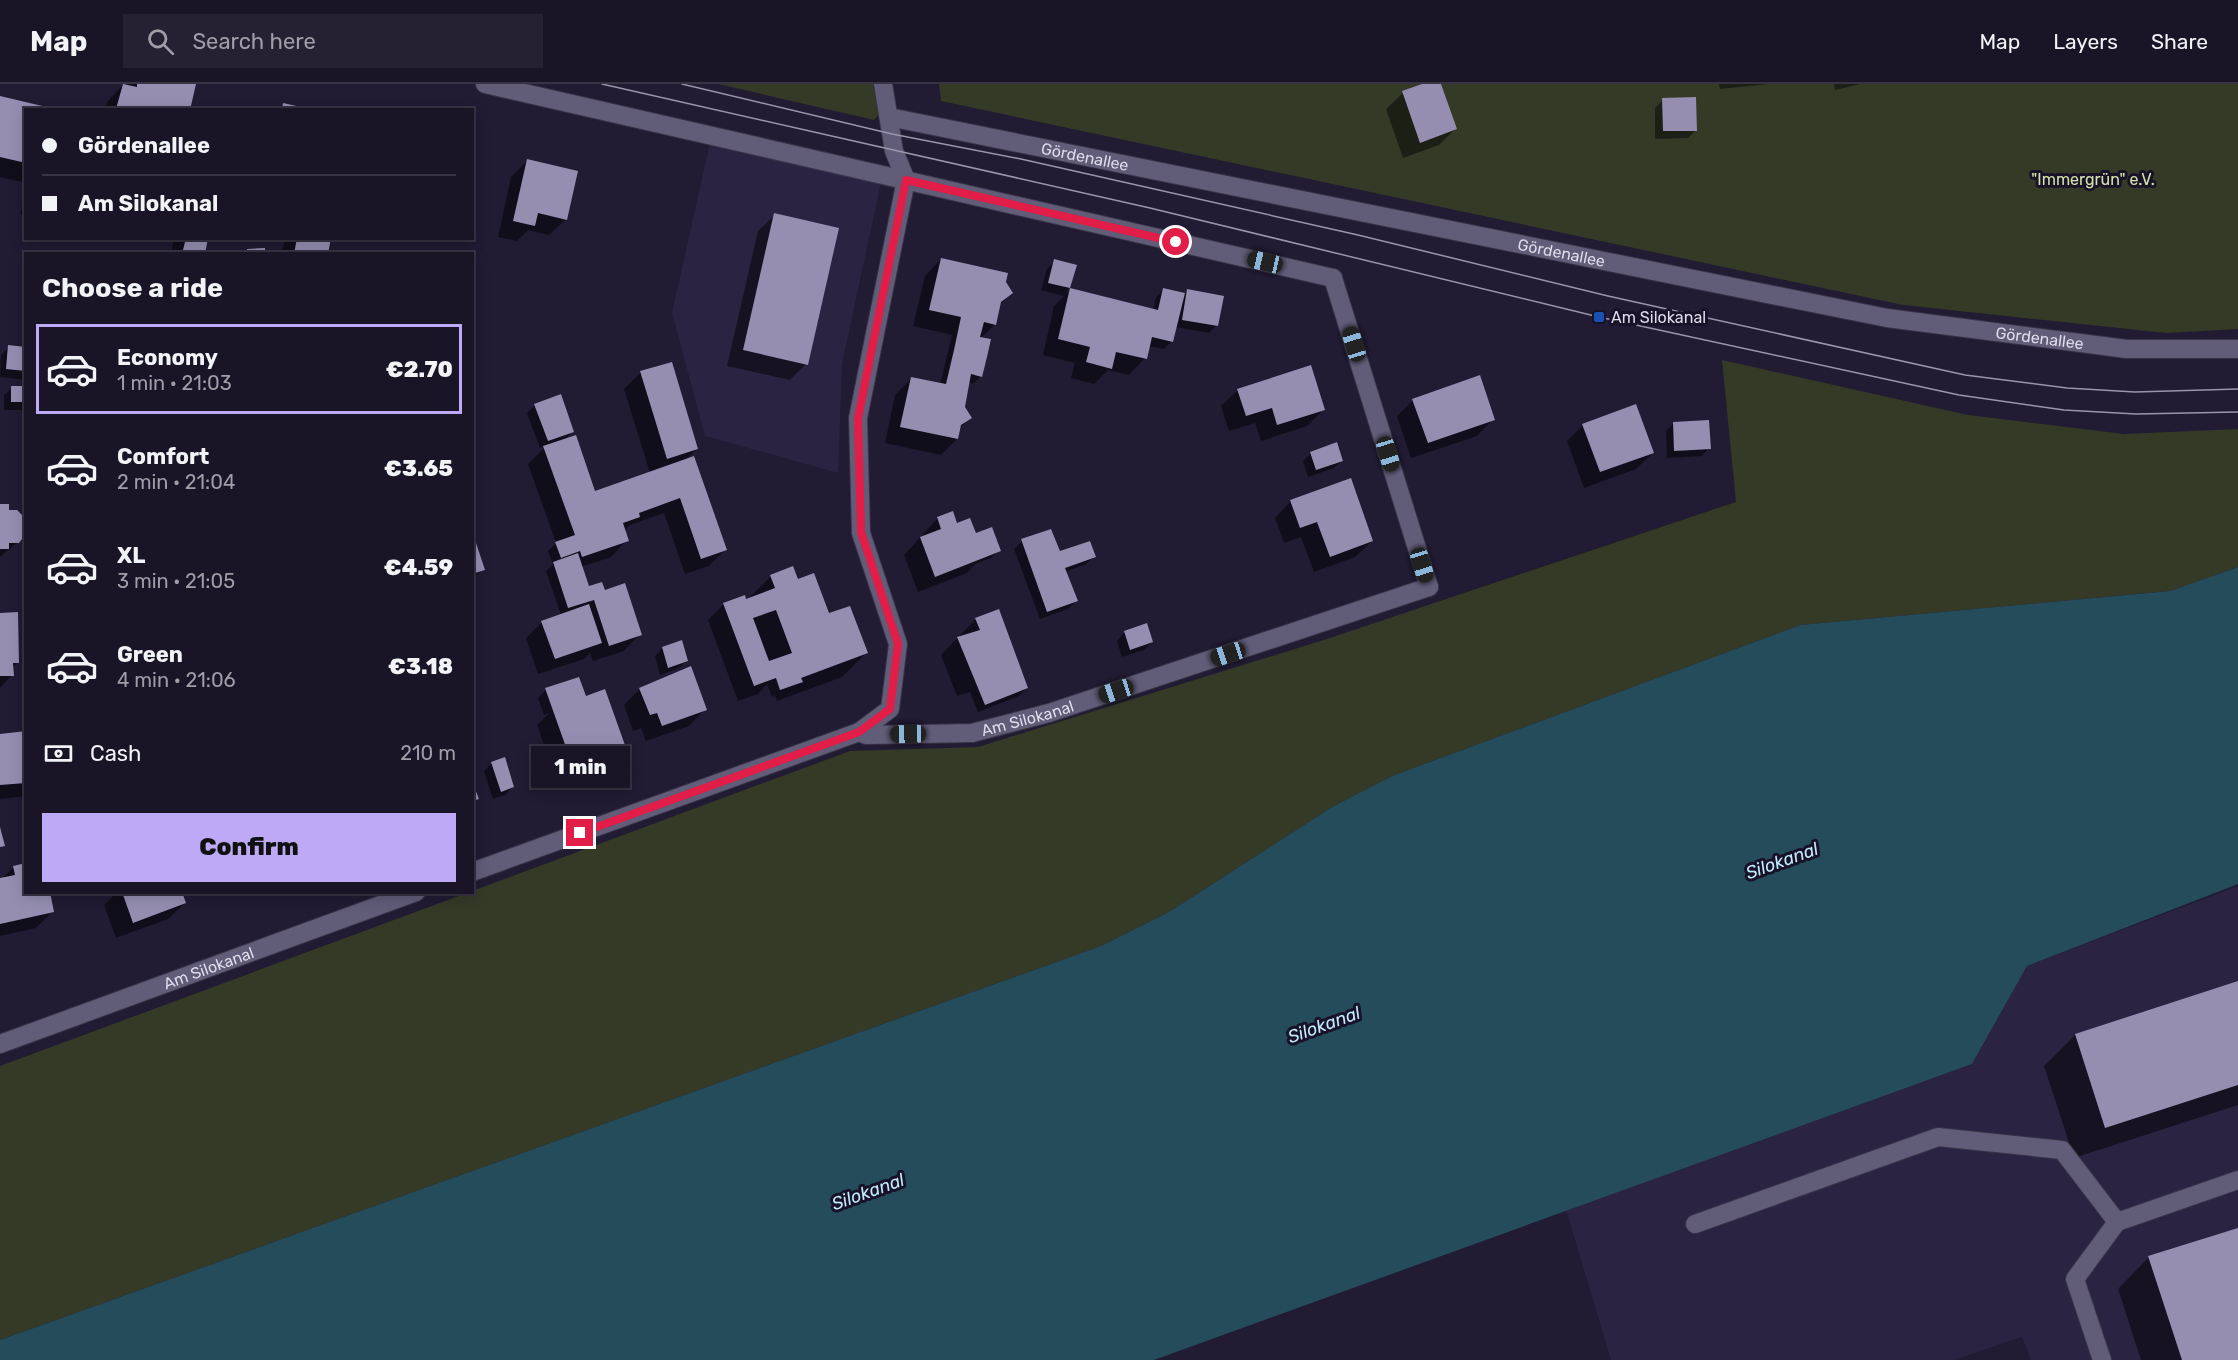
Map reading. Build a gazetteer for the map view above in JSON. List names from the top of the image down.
{
  "streets": {
    "street": ["Gördenallee", "Am Silokanal"]
  },
  "water": ["Silokanal"],
  "parks": ["\"Immergrün\" e.V."],
  "places": {
    "transit": ["Am Silokanal"]
  },
  "page": {
    "header": "Map",
    "search": "Search here",
    "nav": ["Map", "Layers", "Share"],
    "banner": ["Gördenallee", "Am Silokanal"],
    "heading": "Choose a ride",
    "list": [
      {
        "name": "Economy",
        "note": "1 min · 21:03",
        "value": "€2.70"
      },
      {
        "name": "Comfort",
        "note": "2 min · 21:04",
        "value": "€3.65"
      },
      {
        "name": "XL",
        "note": "3 min · 21:05",
        "value": "€4.59"
      },
      {
        "name": "Green",
        "note": "4 min · 21:06",
        "value": "€3.18"
      }
    ],
    "pay": ["Cash", "210 m"],
    "bubble": "1 min",
    "buttons": "Confirm"
  }
}
